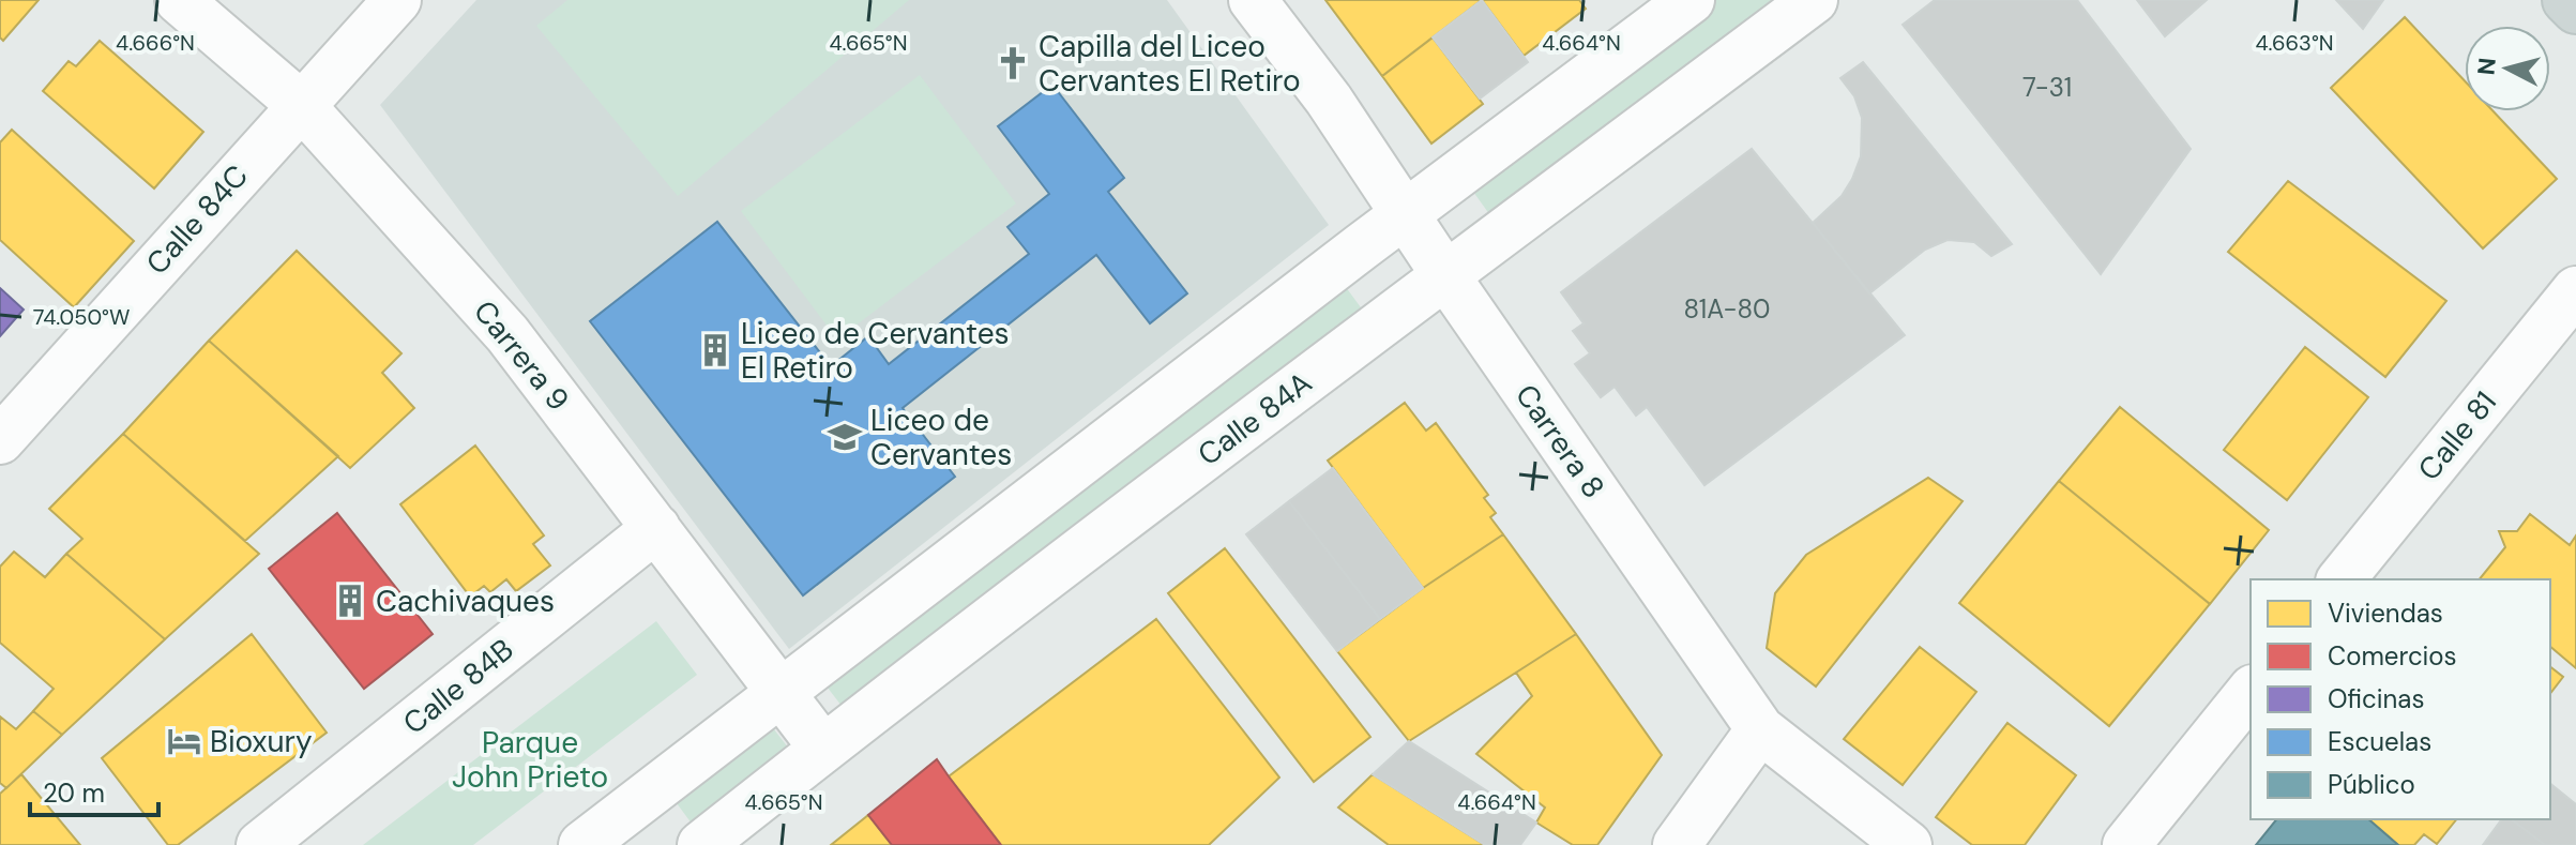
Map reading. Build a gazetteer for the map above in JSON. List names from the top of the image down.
{
  "streets": {
    "street": [
      "Calle 84C",
      "Carrera 9",
      "Calle 84A",
      "Calle 81",
      "Carrera 8",
      "Calle 84B"
    ]
  },
  "crossings": [
    ["Calle 84C", "Carrera 9"],
    ["Carrera 9", "Calle 84A"],
    ["Carrera 9", "Calle 84B"],
    ["Calle 84A", "Carrera 8"]
  ],
  "parks": ["Parque John Prieto"],
  "places": {
    "church": ["Capilla del Liceo Cervantes El Retiro"],
    "building": ["Liceo de Cervantes El Retiro", "Cachivaques"],
    "school or university": ["Liceo de Cervantes"],
    "hotel": ["Bioxury"]
  },
  "house_numbers": ["7-31", "81A-80"],
  "legend": [
    "Viviendas",
    "Comercios",
    "Oficinas",
    "Escuelas",
    "Público"
  ],
  "scale_bar": "20 m",
  "north": "left",
  "coordinates": [
    "4.666°N",
    "4.665°N",
    "4.664°N",
    "4.663°N",
    "74.050°W"
  ]
}
